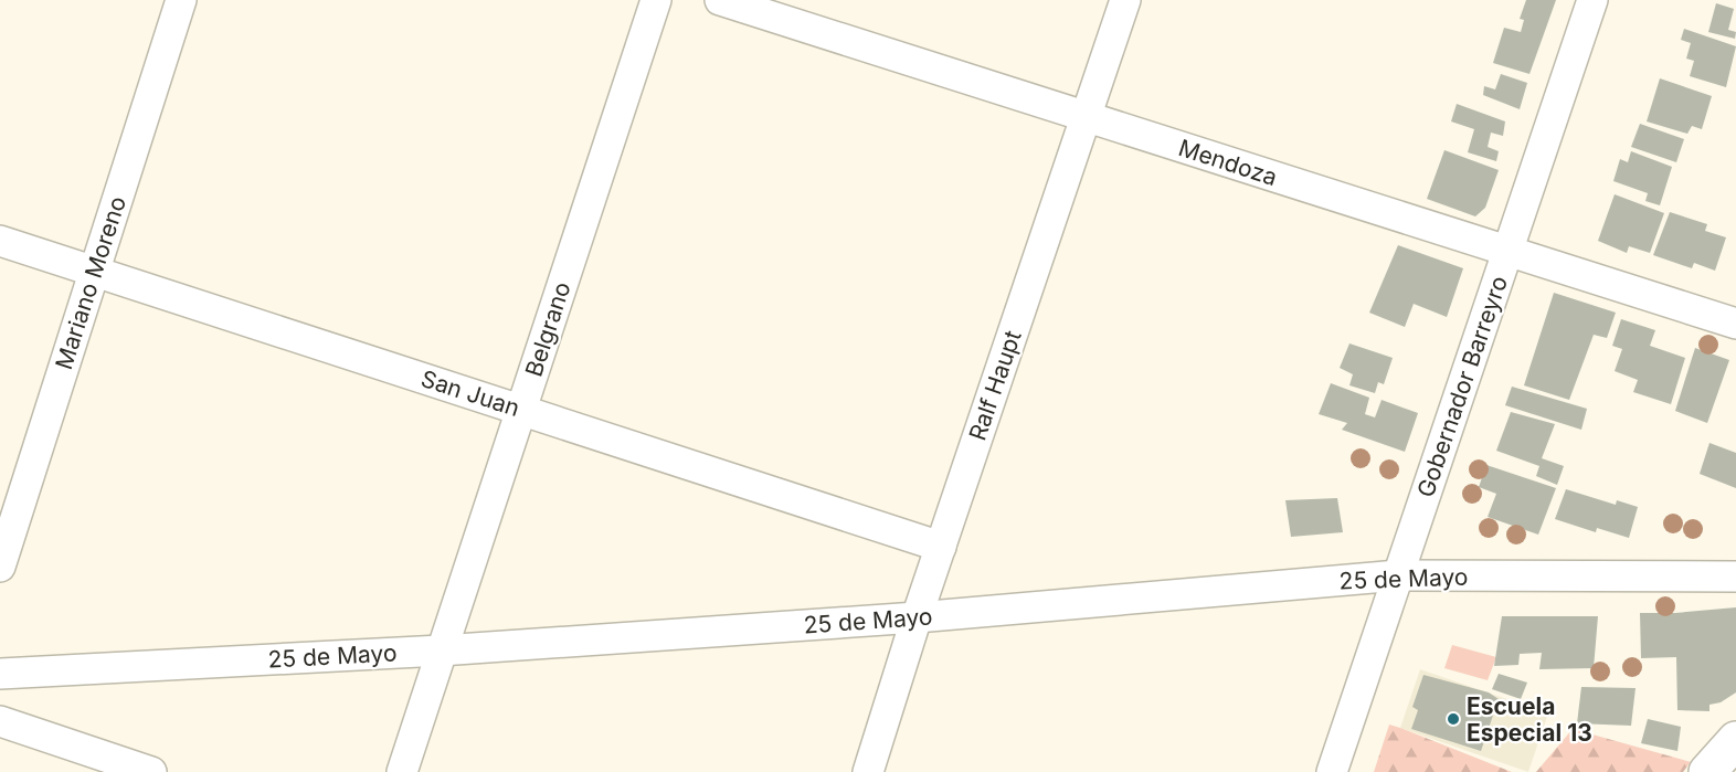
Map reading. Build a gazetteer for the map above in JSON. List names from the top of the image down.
{
  "streets": {
    "street": [
      "Mendoza",
      "Mariano Moreno",
      "Belgrano",
      "Ralf Haupt",
      "Gobernador Barreyro",
      "San Juan",
      "25 de Mayo"
    ]
  },
  "crossings": [
    ["Mendoza", "Ralf Haupt"],
    ["Mendoza", "Gobernador Barreyro"],
    ["Mariano Moreno", "San Juan"],
    ["Belgrano", "San Juan"],
    ["Belgrano", "25 de Mayo"],
    ["Ralf Haupt", "San Juan"],
    ["Ralf Haupt", "25 de Mayo"],
    ["Gobernador Barreyro", "25 de Mayo"]
  ],
  "places": ["Escuela Especial 13"]
}
